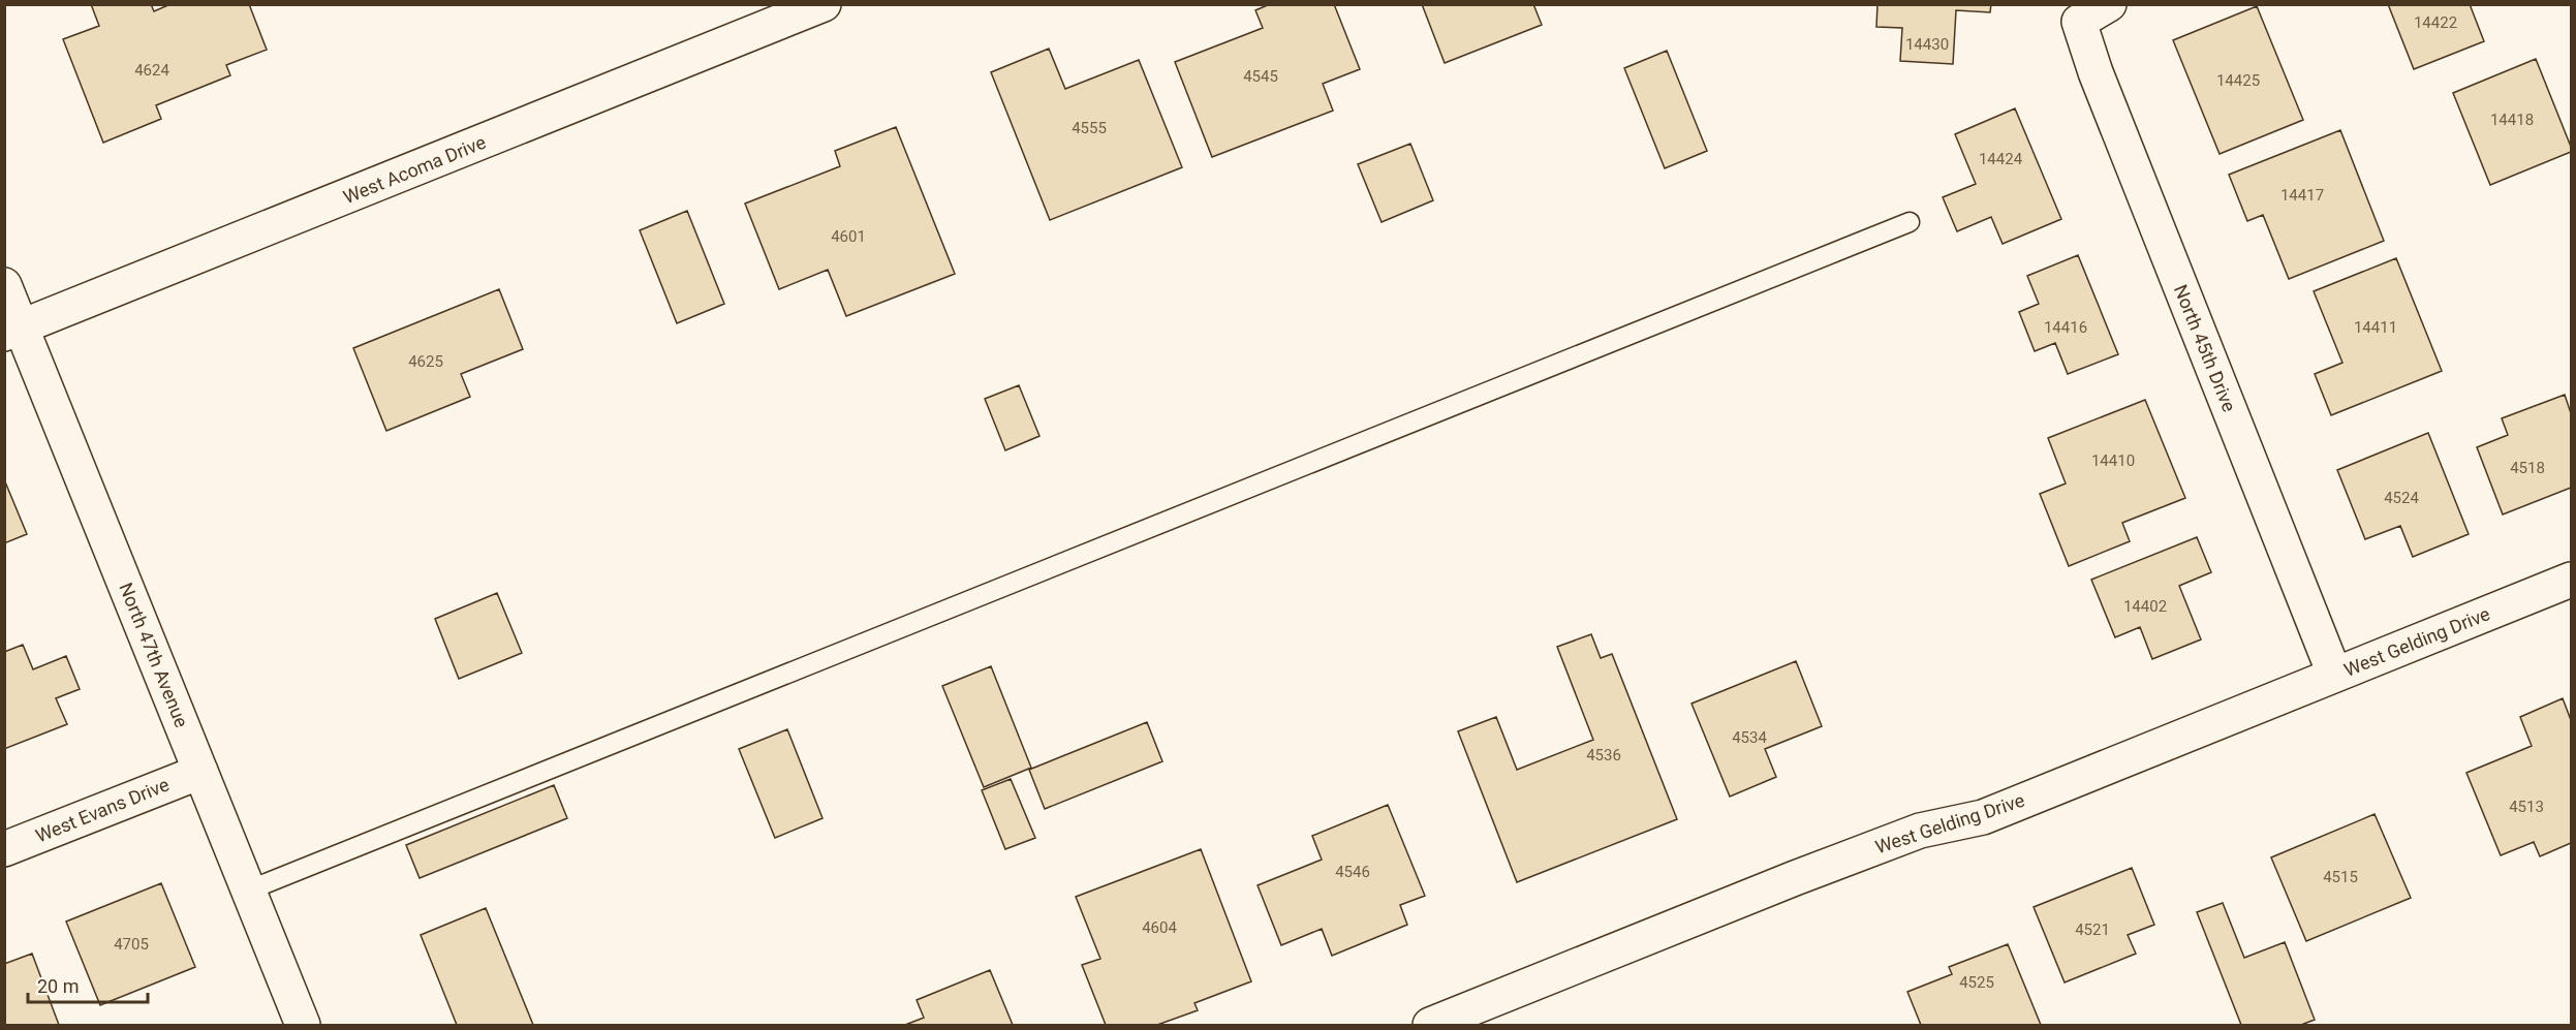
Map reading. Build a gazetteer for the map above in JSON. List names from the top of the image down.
{
  "streets": {
    "street": [
      "West Acoma Drive",
      "North 45th Drive",
      "West Gelding Drive",
      "North 47th Avenue",
      "West Evans Drive"
    ]
  },
  "crossings": [
    ["West Acoma Drive", "North 47th Avenue"],
    ["North 45th Drive", "West Gelding Drive"],
    ["North 47th Avenue", "West Evans Drive"]
  ],
  "house_numbers": [
    "14422",
    "14430",
    "4624",
    "4545",
    "14425",
    "14418",
    "4555",
    "14424",
    "14417",
    "4601",
    "14416",
    "14411",
    "4625",
    "14410",
    "4518",
    "4524",
    "14402",
    "4534",
    "4536",
    "4513",
    "4546",
    "4515",
    "4604",
    "4521",
    "4705",
    "4525"
  ],
  "scale_bar": "20 m"
}
